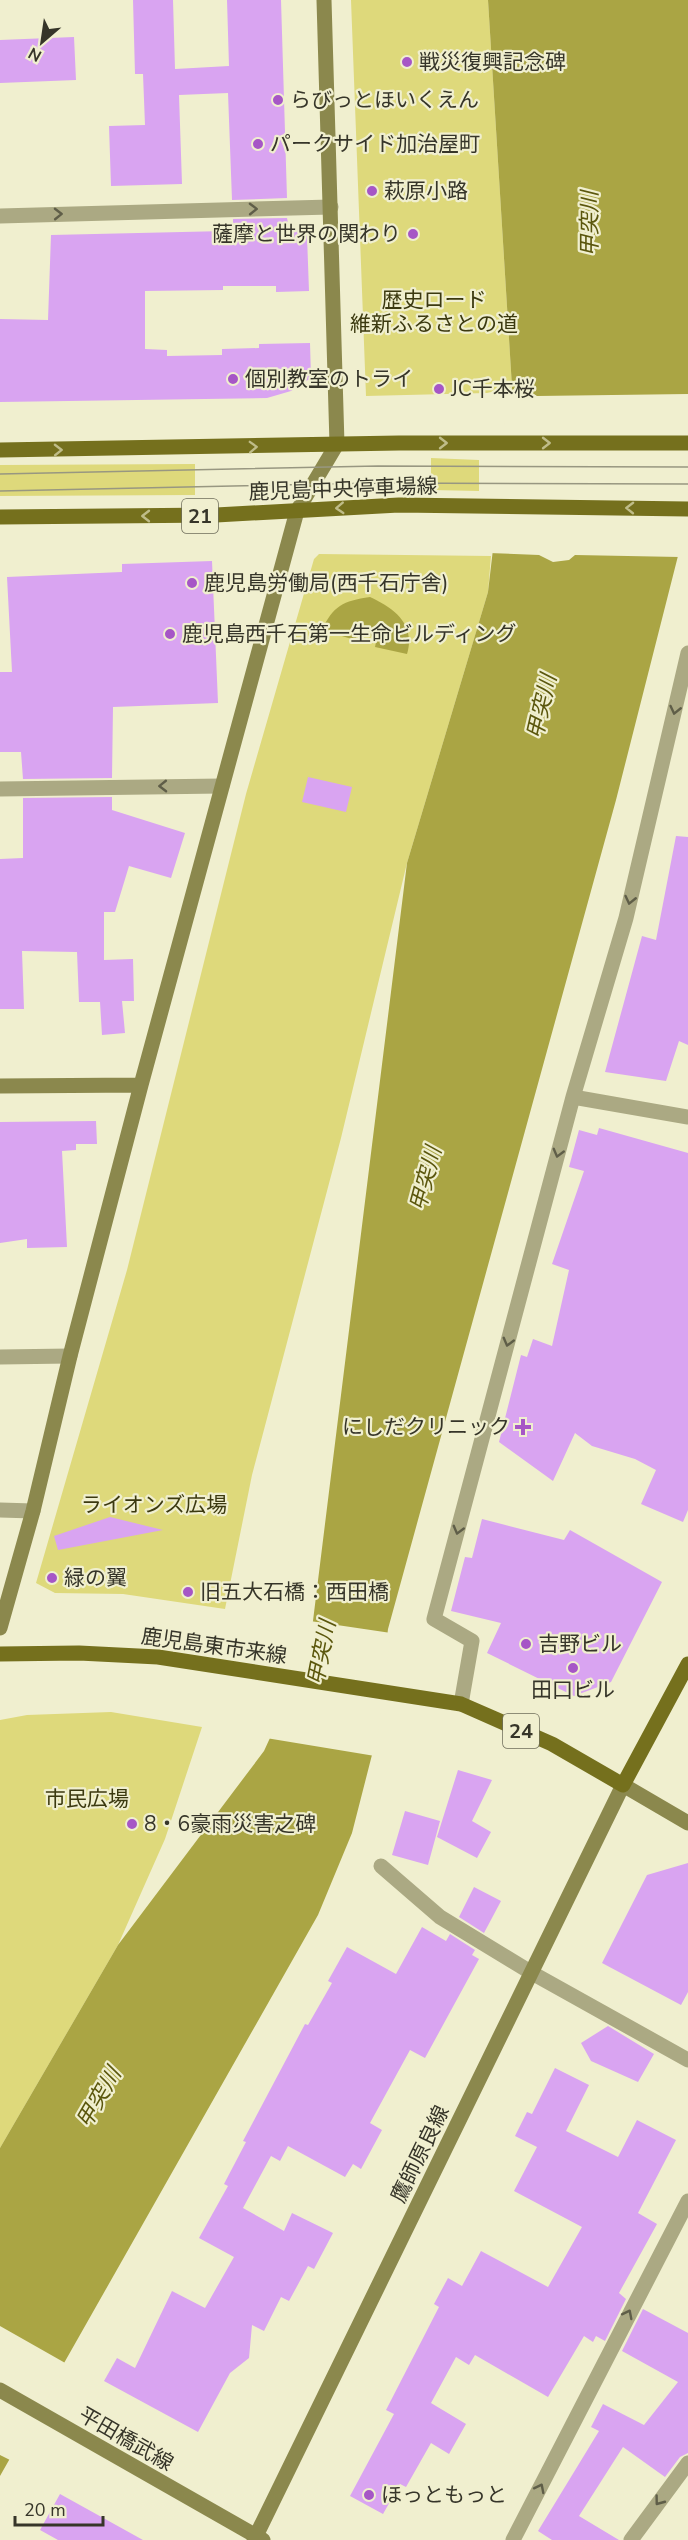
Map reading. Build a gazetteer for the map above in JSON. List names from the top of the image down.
{
  "streets": {
    "main road": [
      "鹿児島中央停車場線",
      "21",
      "鹿児島東市来線",
      "24"
    ],
    "street": ["鷹師原良線", "平田橋武線"]
  },
  "crossings": [
    ["鹿児島東市来線", "鷹師原良線"],
    ["鷹師原良線", "平田橋武線"]
  ],
  "water": ["甲突川"],
  "parks": ["歴史ロード 維新ふるさとの道", "ライオンズ広場", "市民広場"],
  "places": {
    "other": [
      "戦災復興記念碑",
      "らびっとほいくえん",
      "パークサイド加治屋町",
      "萩原小路",
      "薩摩と世界の関わり",
      "個別教室のトライ",
      "JC千本桜",
      "鹿児島労働局(西千石庁舎)",
      "鹿児島西千石第一生命ビルディング",
      "緑の翼",
      "旧五大石橋：西田橋",
      "吉野ビル",
      "田口ビル",
      "8・6豪雨災害之碑",
      "ほっともっと"
    ],
    "health": ["にしだクリニック"]
  },
  "scale_bar": "20 m",
  "north": "bottom left"
}
